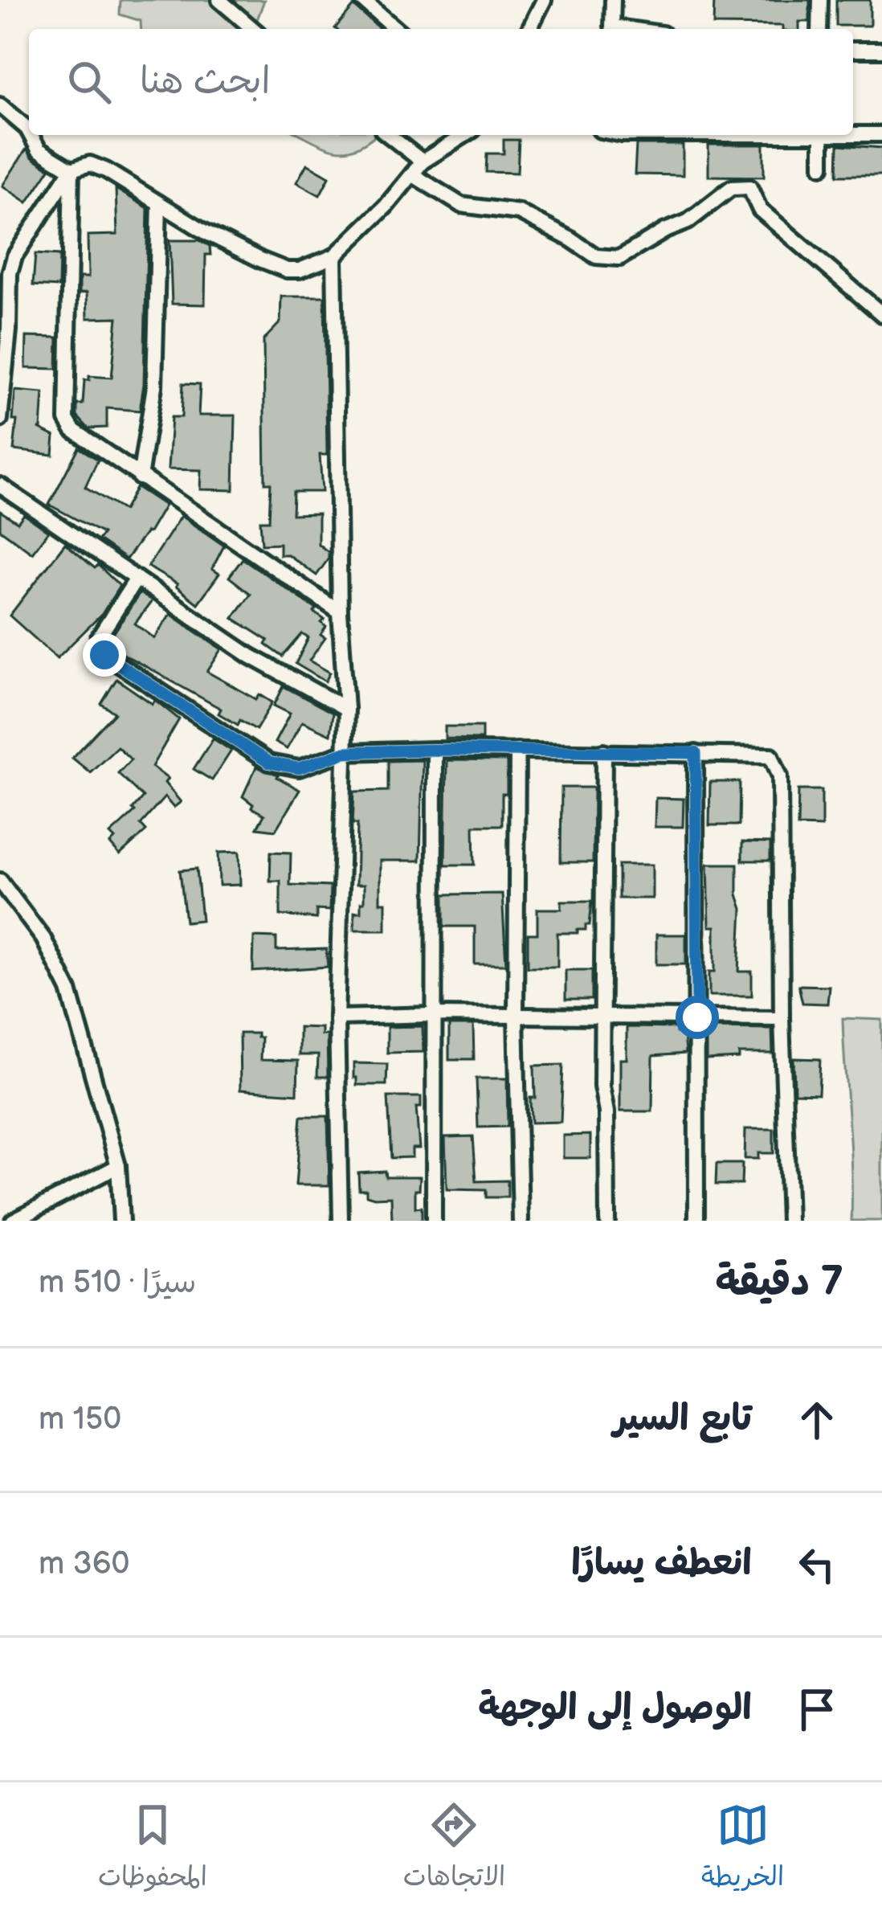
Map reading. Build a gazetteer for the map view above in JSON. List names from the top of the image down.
{
  "page": {
    "search": "ابحث هنا",
    "heading": ["7 دقيقة", "سيرًا · 510 m"],
    "list": [
      ["تابع السير", "150 m"],
      ["انعطف يسارًا", "360 m"],
      "الوصول إلى الوجهة"
    ],
    "nav": ["الخريطة", "الاتجاهات", "المحفوظات"]
  }
}
